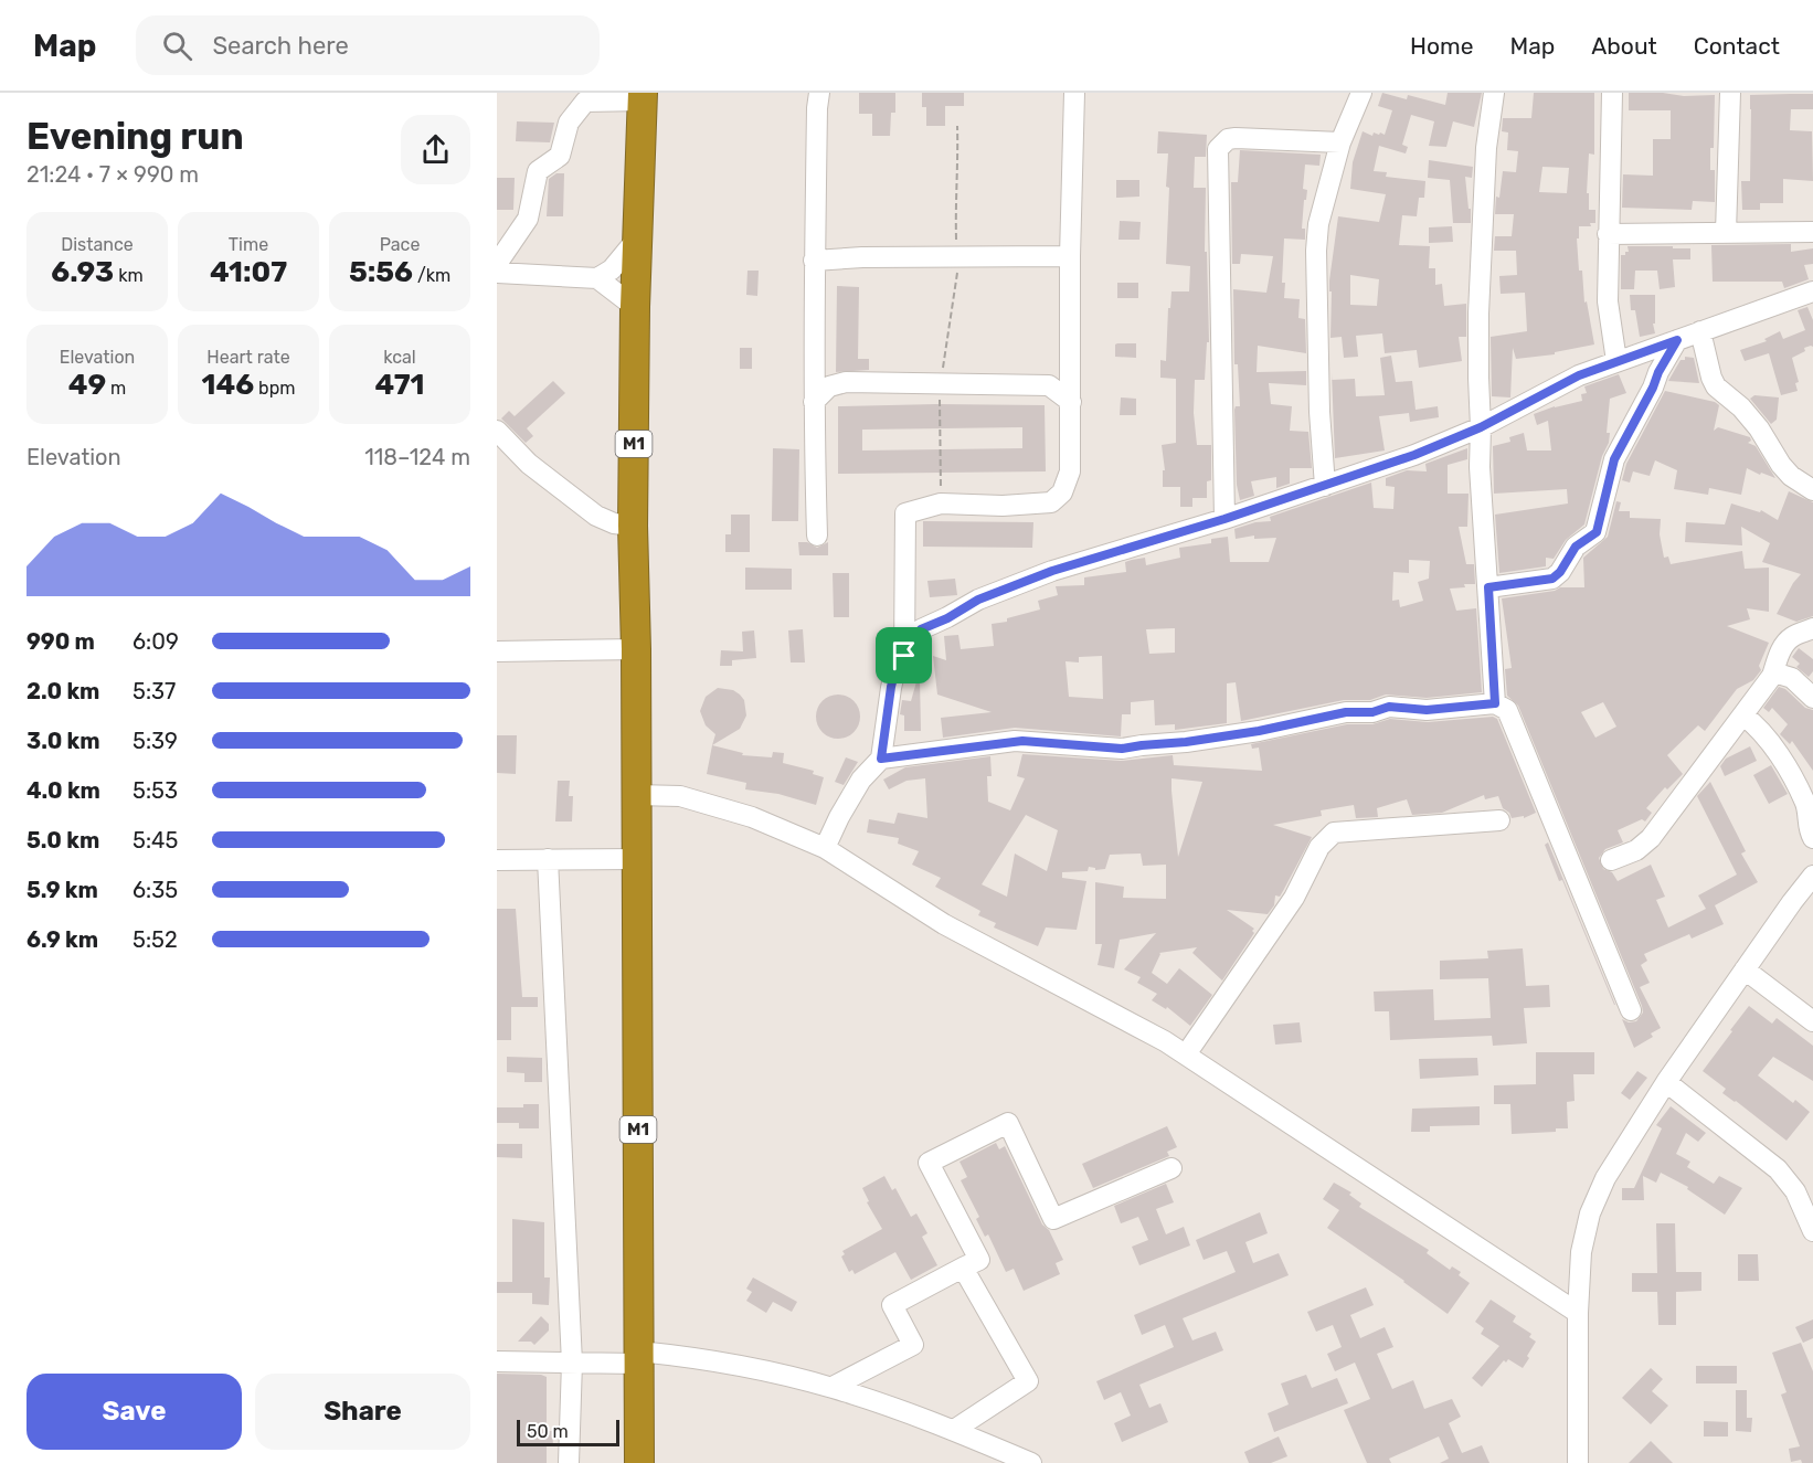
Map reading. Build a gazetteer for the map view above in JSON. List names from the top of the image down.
{
  "streets": {
    "highway": ["M1"]
  },
  "scale_bar": "50 m",
  "page": {
    "header": "Map",
    "search": "Search here",
    "nav": [
      "Home",
      "Map",
      "About",
      "Contact"
    ],
    "heading": ["Evening run", "21:24 · 7 × 990 m"],
    "stats": [
      ["Distance", "6.93 km"],
      ["Time", "41:07"],
      ["Pace", "5:56 /km"],
      ["Elevation", "49 m"],
      ["Heart rate", "146 bpm"],
      ["kcal", "471"]
    ],
    "chart": ["Elevation", "118–124 m"],
    "list": [
      {
        "name": "990 m",
        "note": "6:09"
      },
      {
        "name": "2.0 km",
        "note": "5:37"
      },
      {
        "name": "3.0 km",
        "note": "5:39"
      },
      {
        "name": "4.0 km",
        "note": "5:53"
      },
      {
        "name": "5.0 km",
        "note": "5:45"
      },
      {
        "name": "5.9 km",
        "note": "6:35"
      },
      {
        "name": "6.9 km",
        "note": "5:52"
      }
    ],
    "buttons": ["Save", "Share"],
    "scale": "50 m"
  }
}
